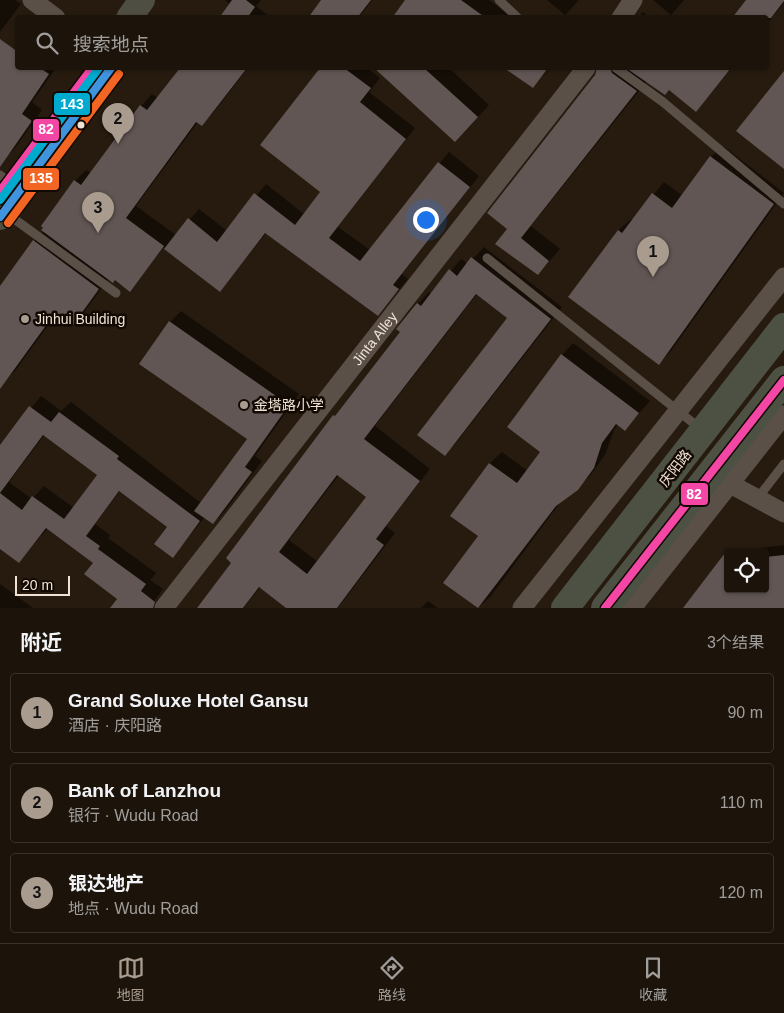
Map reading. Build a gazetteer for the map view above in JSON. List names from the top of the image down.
{
  "streets": {
    "main road": ["庆阳路"],
    "street": ["Jinta Alley"]
  },
  "places": ["Jinhui Building", "金塔路小学"],
  "lines": ["transit line 82", "transit line 143", "transit line 135"],
  "scale_bar": "20 m",
  "page": {
    "search": "搜索地点",
    "pins": ["2", "3", "1"],
    "scale": "20 m",
    "heading": ["附近", "3个结果"],
    "list": [
      {
        "mark": "1",
        "name": "Grand Soluxe Hotel Gansu",
        "note": "酒店 · 庆阳路",
        "value": "90 m"
      },
      {
        "mark": "2",
        "name": "Bank of Lanzhou",
        "note": "银行 · Wudu Road",
        "value": "110 m"
      },
      {
        "mark": "3",
        "name": "银达地产",
        "note": "地点 · Wudu Road",
        "value": "120 m"
      }
    ],
    "nav": ["地图", "路线", "收藏"]
  }
}
